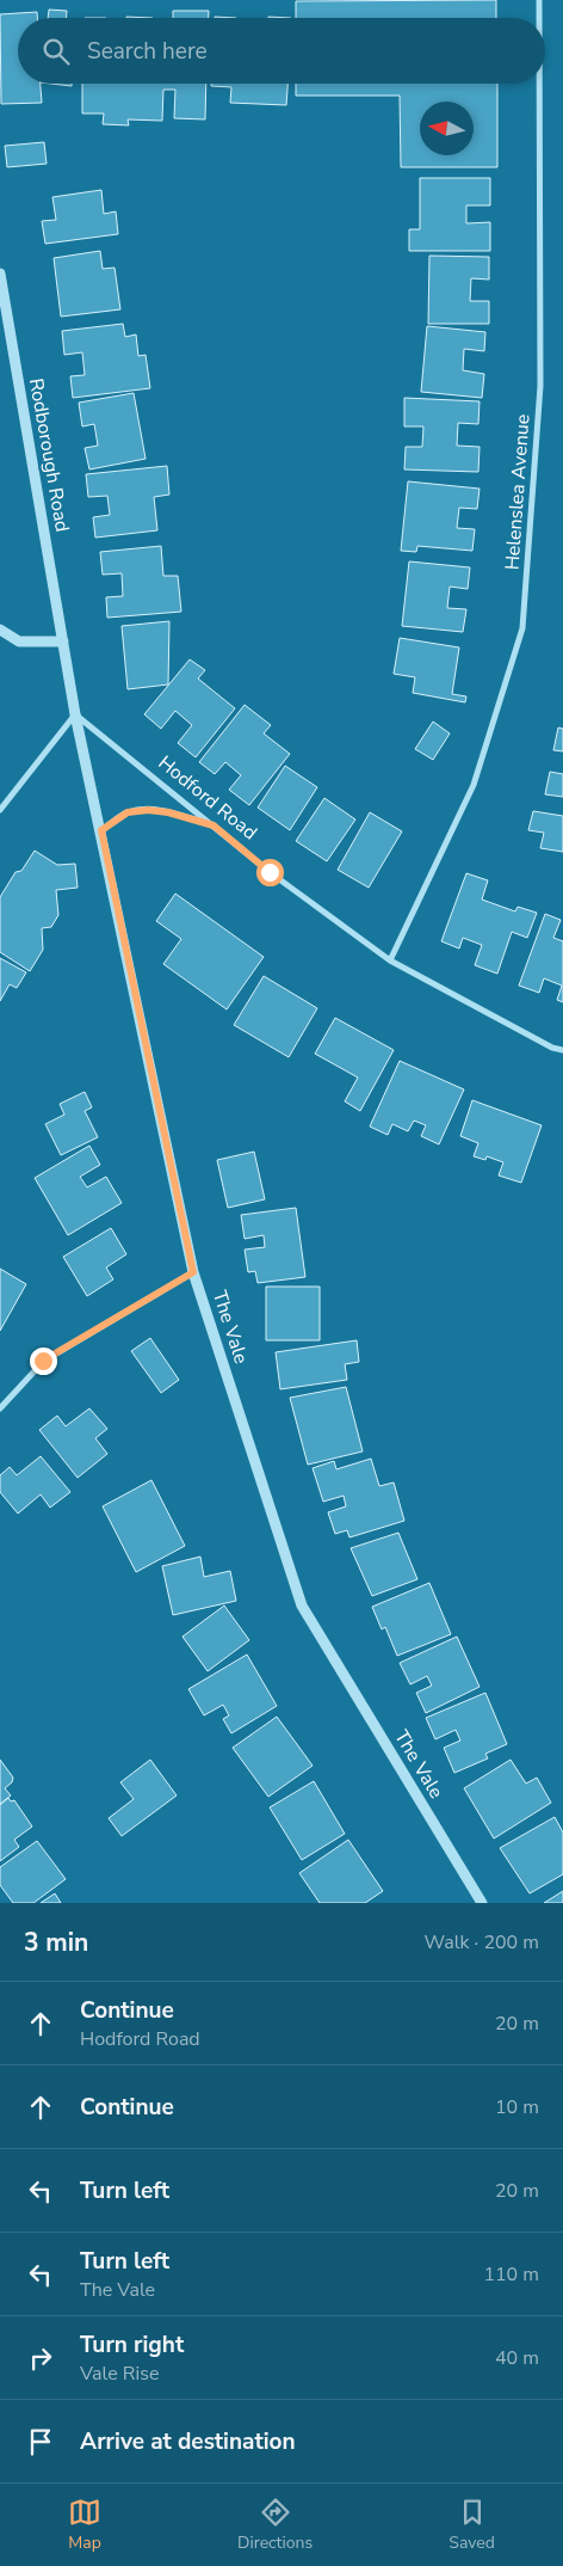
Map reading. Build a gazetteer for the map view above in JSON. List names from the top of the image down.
{
  "streets": {
    "street": [
      "Rodborough Road",
      "Helenslea Avenue",
      "Hodford Road",
      "The Vale"
    ]
  },
  "crossings": [
    ["Helenslea Avenue", "Hodford Road"],
    ["Hodford Road", "The Vale"]
  ],
  "north": "left",
  "page": {
    "search": "Search here",
    "heading": ["3 min", "Walk · 200 m"],
    "list": [
      ["Continue", "Hodford Road", "20 m"],
      ["Continue", "10 m"],
      ["Turn left", "20 m"],
      ["Turn left", "The Vale", "110 m"],
      ["Turn right", "Vale Rise", "40 m"],
      "Arrive at destination"
    ],
    "nav": ["Map", "Directions", "Saved"]
  }
}
